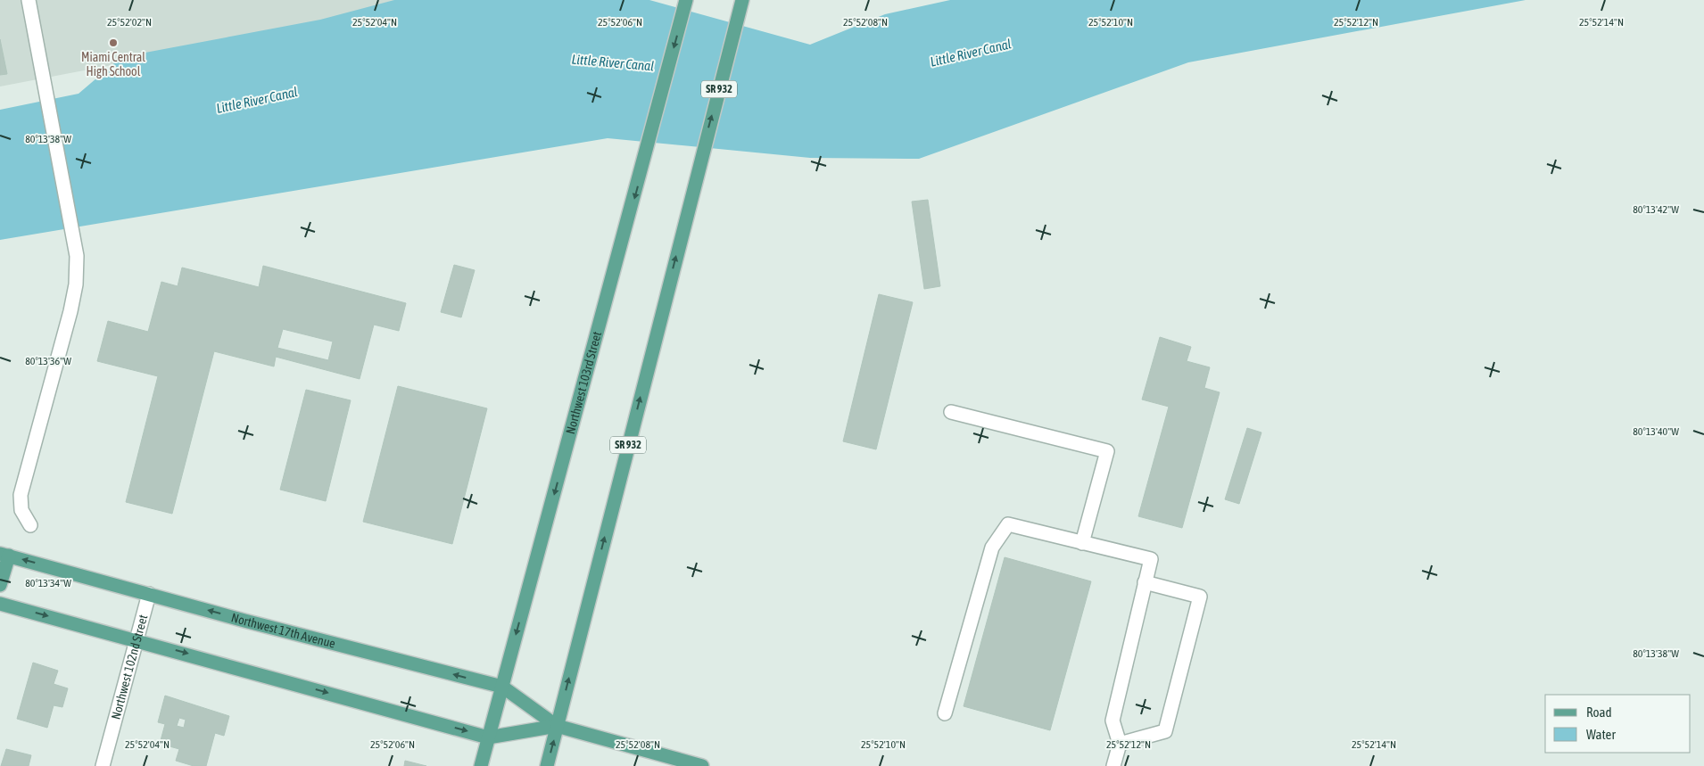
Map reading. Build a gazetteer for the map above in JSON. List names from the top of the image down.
{
  "streets": {
    "main road": ["SR 932", "Northwest 103rd Street", "Northwest 17th Avenue"],
    "street": ["Northwest 102nd Street"]
  },
  "crossings": [
    ["SR 932", "Northwest 17th Avenue"],
    ["Northwest 103rd Street", "Northwest 17th Avenue"],
    ["Northwest 17th Avenue", "Northwest 102nd Street"]
  ],
  "water": ["Little River Canal"],
  "places": ["Miami Central High School"],
  "legend": ["Road", "Water"],
  "coordinates": [
    "25°52'02\"N",
    "25°52'04\"N",
    "25°52'06\"N",
    "25°52'08\"N",
    "25°52'10\"N",
    "25°52'12\"N",
    "25°52'14\"N",
    "80°13'38\"W",
    "80°13'42\"W",
    "80°13'36\"W",
    "80°13'40\"W",
    "80°13'34\"W"
  ]
}
